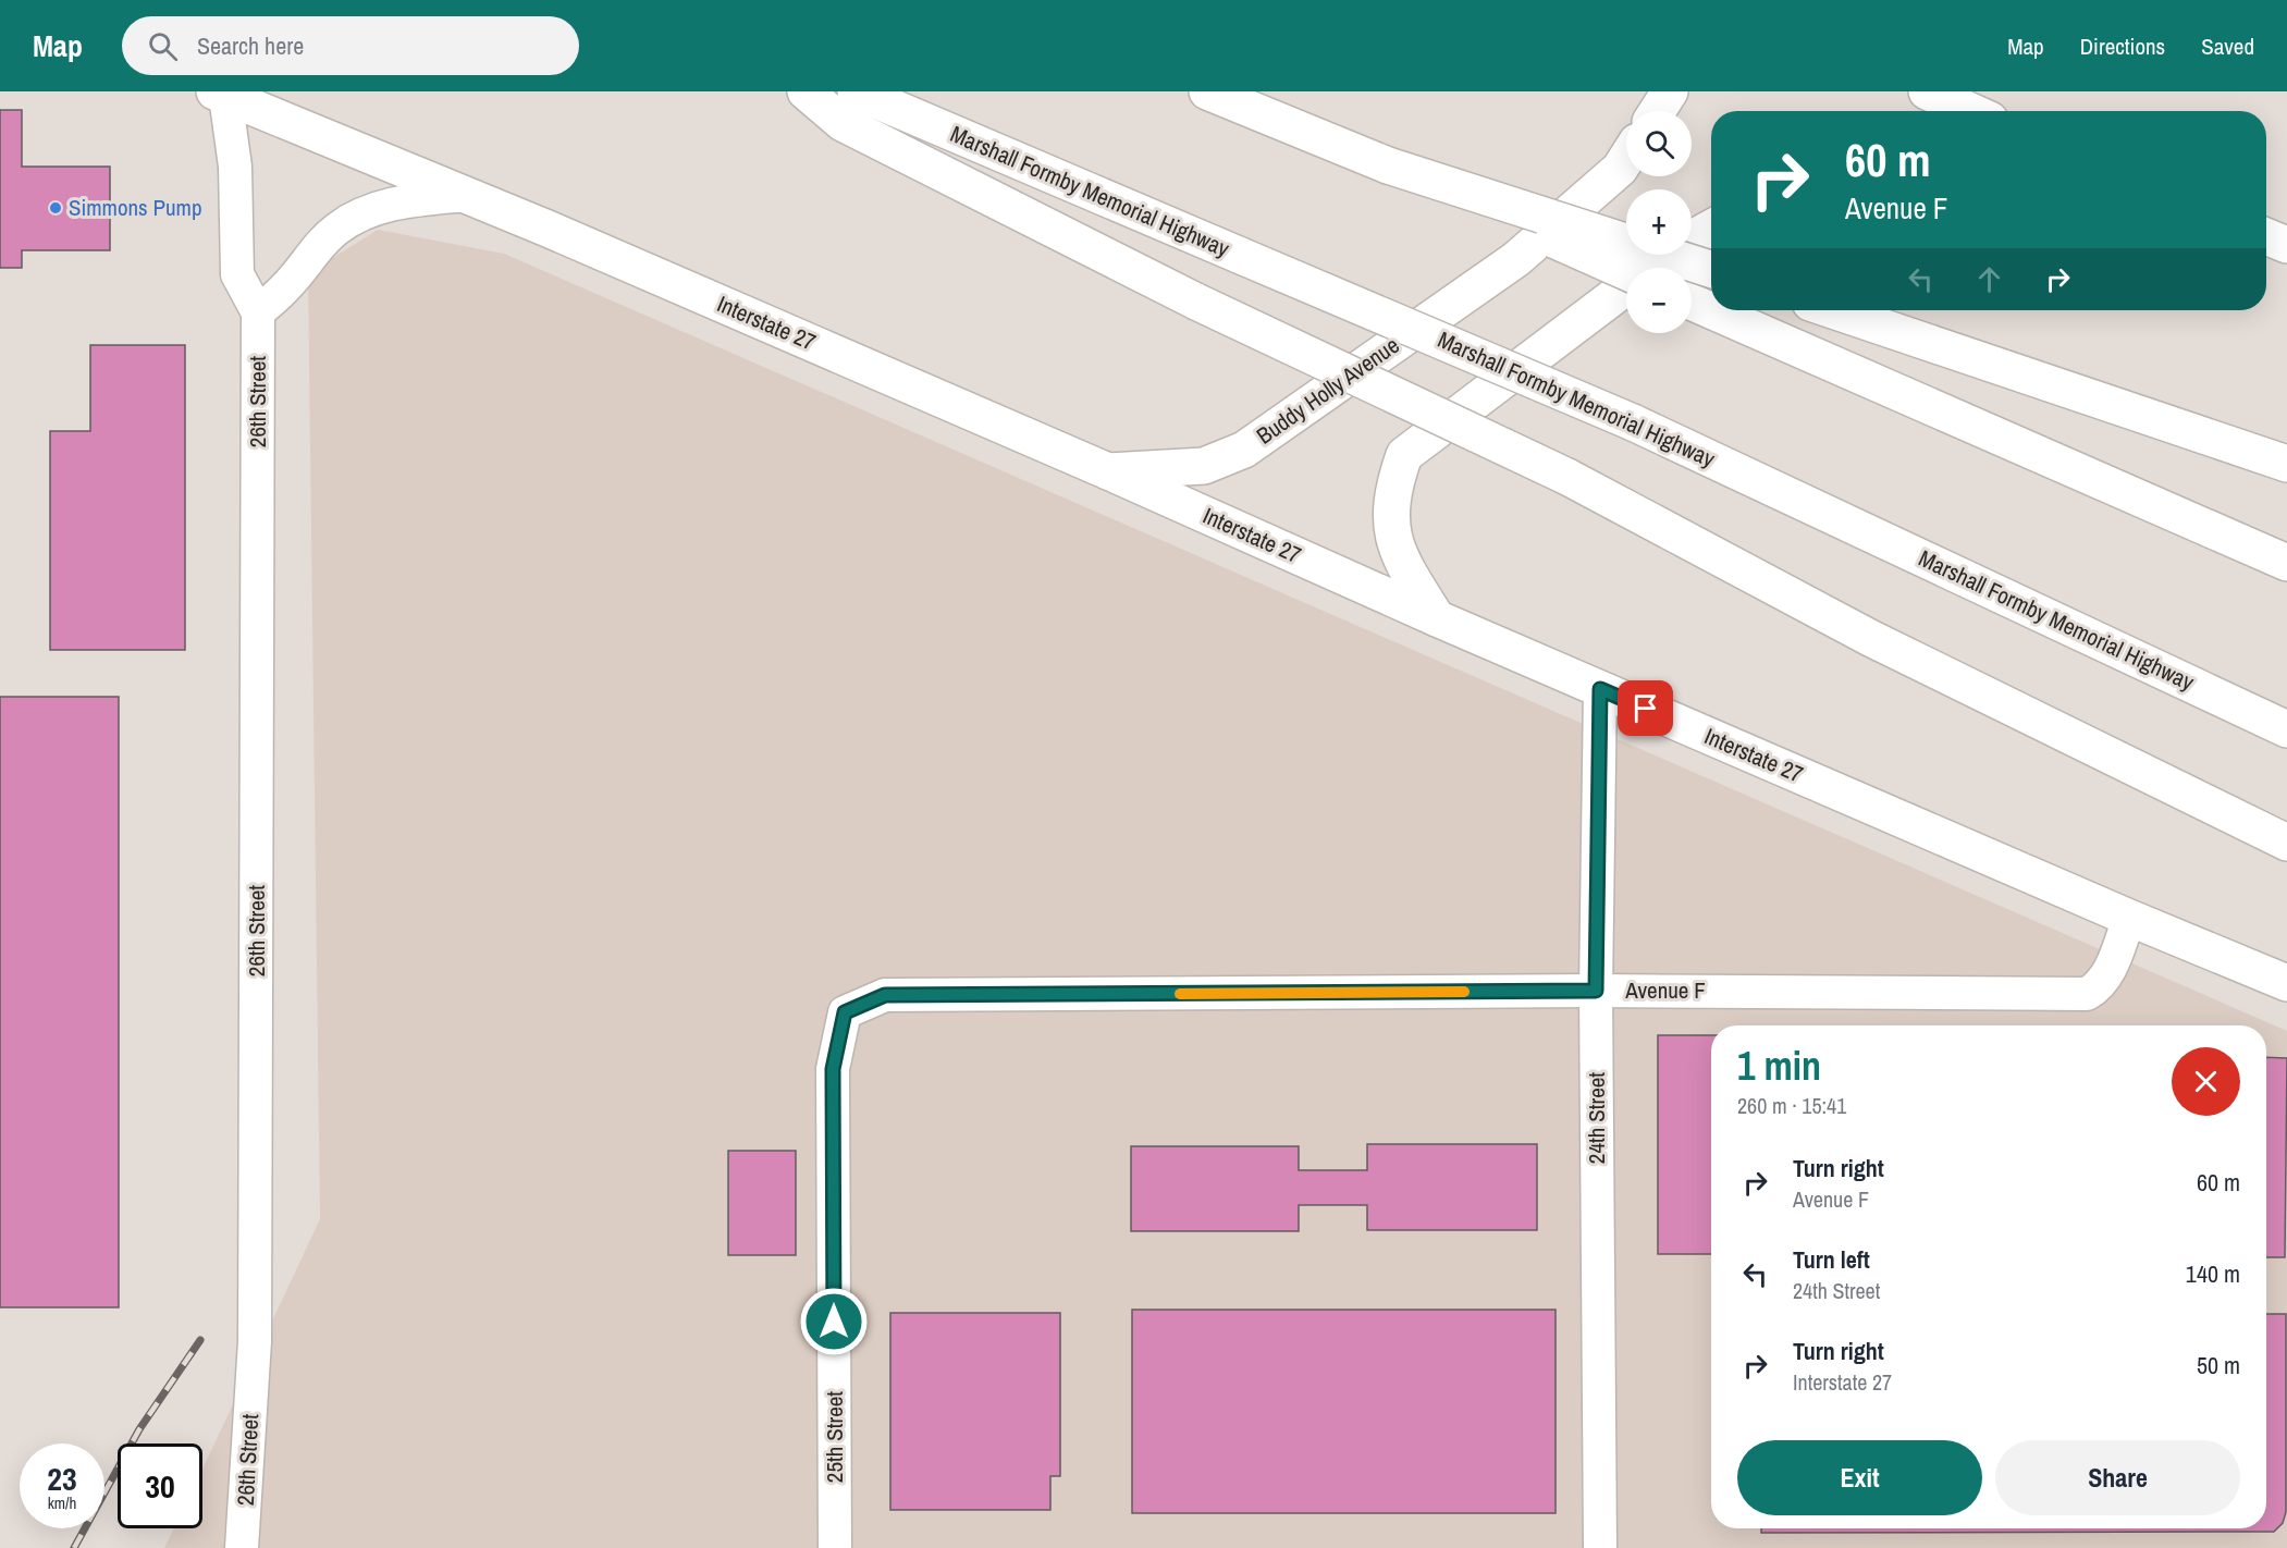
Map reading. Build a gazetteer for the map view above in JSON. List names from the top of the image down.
{
  "streets": {
    "main road": ["Marshall Formby Memorial Highway", "Interstate 27", "Buddy Holly Avenue"],
    "street": [
      "26th Street",
      "Avenue F",
      "24th Street",
      "25th Street"
    ]
  },
  "crossings": [
    ["Interstate 27", "Buddy Holly Avenue"],
    ["Interstate 27", "26th Street"],
    ["Interstate 27", "Avenue F"],
    ["Interstate 27", "24th Street"],
    ["Avenue F", "24th Street"],
    ["Avenue F", "25th Street"]
  ],
  "places": ["Simmons Pump"],
  "page": {
    "header": "Map",
    "search": "Search here",
    "nav": ["Map", "Directions", "Saved"],
    "map_buttons": ["+", "−"],
    "turn": ["60 m", "Avenue F"],
    "heading": ["1 min", "260 m · 15:41"],
    "list": [
      {
        "name": "Turn right",
        "note": "Avenue F",
        "value": "60 m"
      },
      {
        "name": "Turn left",
        "note": "24th Street",
        "value": "140 m"
      },
      {
        "name": "Turn right",
        "note": "Interstate 27",
        "value": "50 m"
      }
    ],
    "buttons": ["Exit", "Share"],
    "speed": "23 km/h",
    "limit": "30"
  }
}
